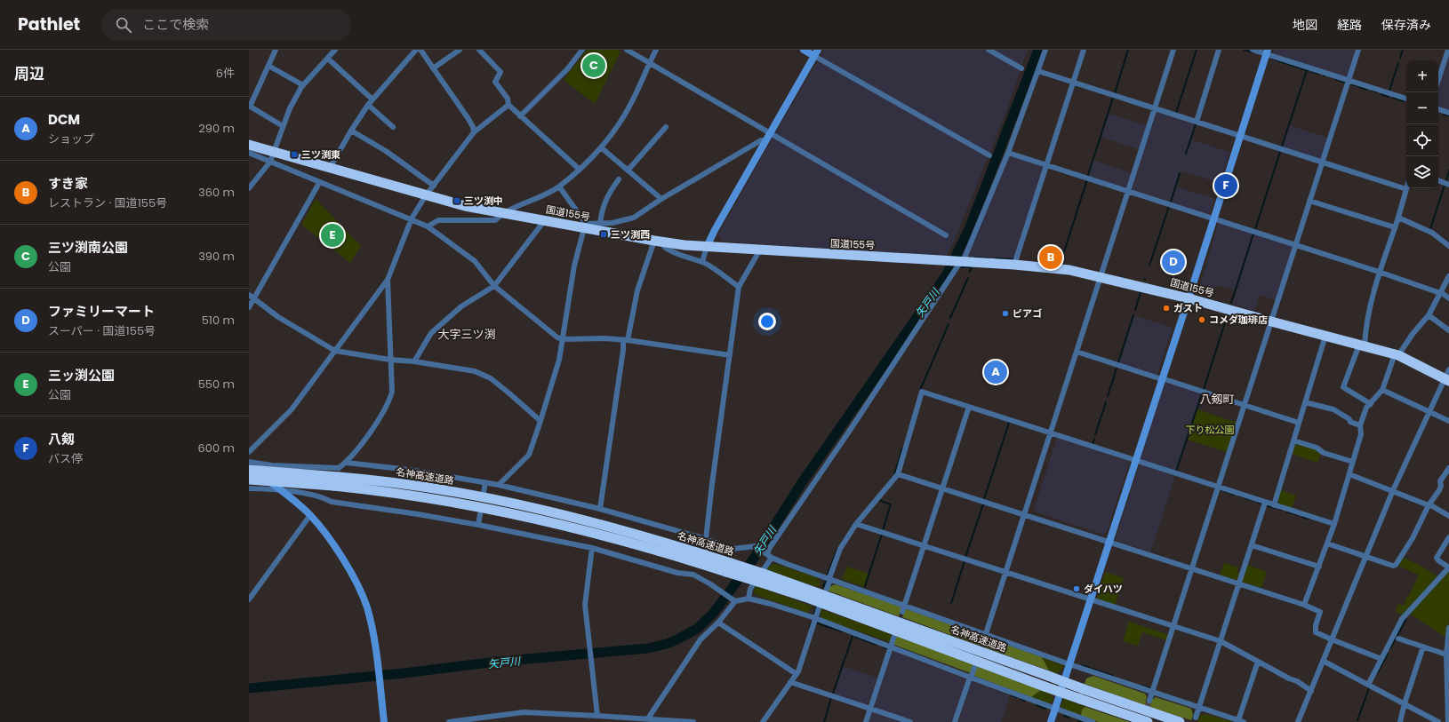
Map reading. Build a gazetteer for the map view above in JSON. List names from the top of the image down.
{
  "streets": {
    "highway": ["国道155号", "名神高速道路"]
  },
  "districts": ["大字三ツ渕", "八剱町"],
  "water": ["矢戸川"],
  "parks": ["下り松公園"],
  "places": {
    "transit": ["三ツ渕東", "三ツ渕中", "三ツ渕西"],
    "other": [
      "ガスト",
      "ピアゴ",
      "コメダ珈琲店",
      "ダイハツ"
    ]
  },
  "page": {
    "header": "Pathlet",
    "search": "ここで検索",
    "nav": ["地図", "経路", "保存済み"],
    "heading": ["周辺", "6件"],
    "pins": [
      "C",
      "F",
      "E",
      "B",
      "D",
      "A"
    ],
    "map_buttons": ["+", "−"],
    "list": [
      {
        "mark": "A",
        "name": "DCM",
        "note": "ショップ",
        "value": "290 m"
      },
      {
        "mark": "B",
        "name": "すき家",
        "note": "レストラン · 国道155号",
        "value": "360 m"
      },
      {
        "mark": "C",
        "name": "三ツ渕南公園",
        "note": "公園",
        "value": "390 m"
      },
      {
        "mark": "D",
        "name": "ファミリーマート",
        "note": "スーパー · 国道155号",
        "value": "510 m"
      },
      {
        "mark": "E",
        "name": "三ッ渕公園",
        "note": "公園",
        "value": "550 m"
      },
      {
        "mark": "F",
        "name": "八剱",
        "note": "バス停",
        "value": "600 m"
      }
    ]
  }
}
